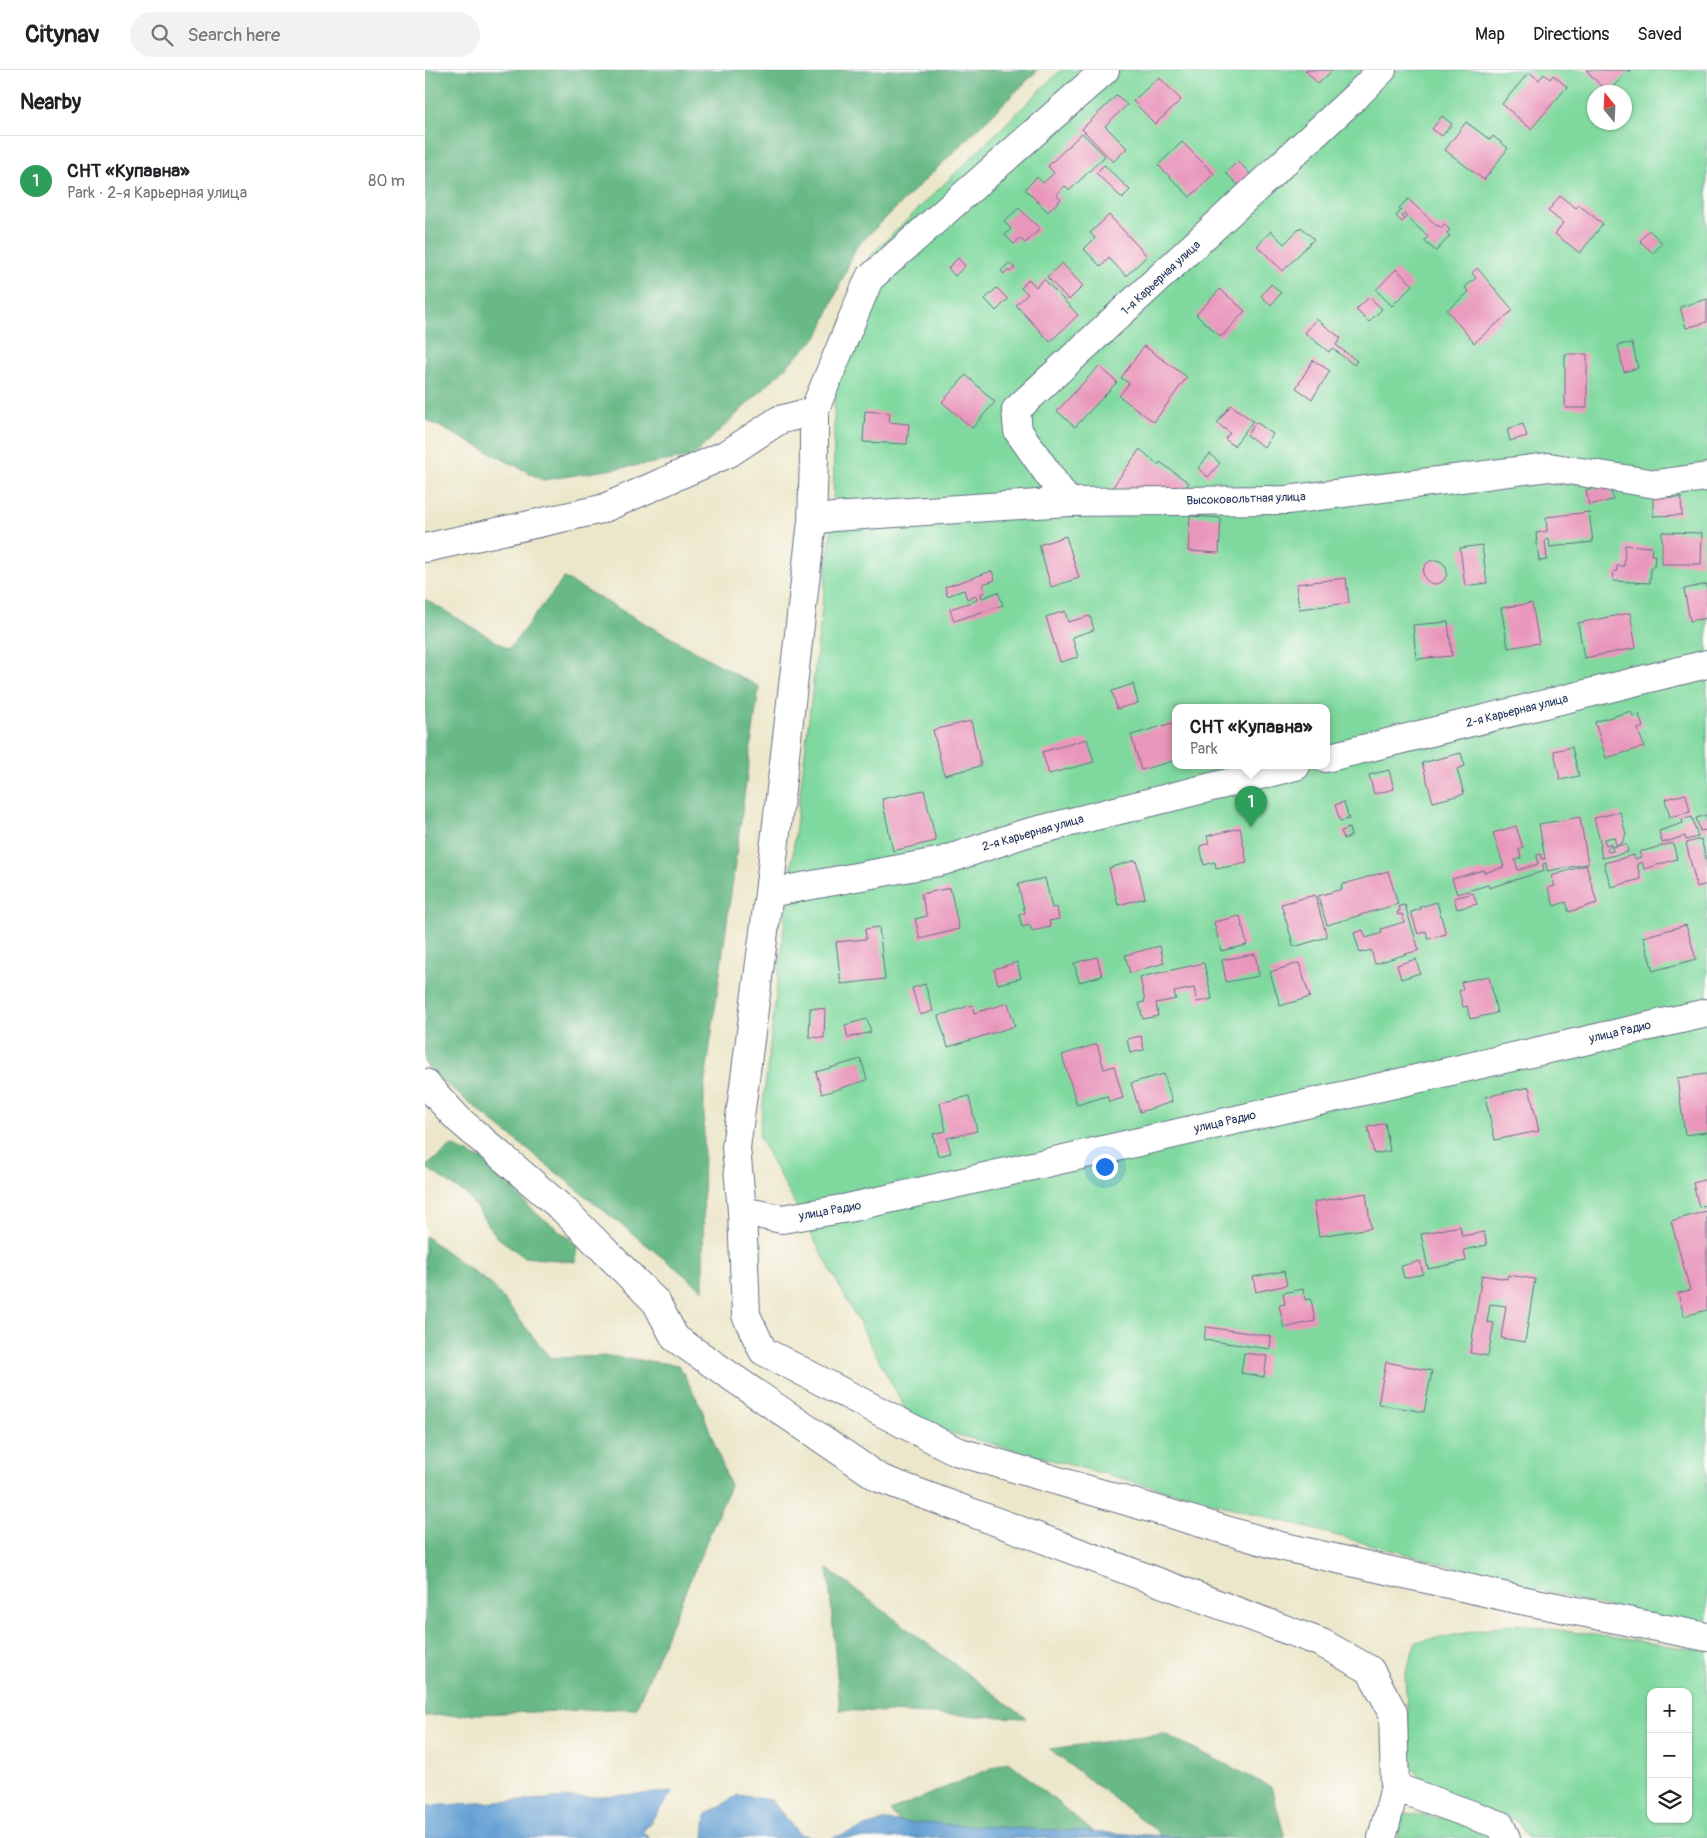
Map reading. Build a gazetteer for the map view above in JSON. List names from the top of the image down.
{
  "streets": {
    "street": [
      "1-я Карьерная улица",
      "Высоковольтная улица",
      "2-я Карьерная улица",
      "улица Радио"
    ]
  },
  "crossings": [
    ["1-я Карьерная улица", "Высоковольтная улица"]
  ],
  "north": "top",
  "page": {
    "header": "Citynav",
    "search": "Search here",
    "nav": ["Map", "Directions", "Saved"],
    "heading": "Nearby",
    "list": [
      {
        "mark": "1",
        "name": "СНТ «Купавна»",
        "note": "Park · 2-я Карьерная улица",
        "value": "80 m"
      }
    ],
    "popup": ["СНТ «Купавна»", "Park"],
    "pins": "1",
    "map_buttons": ["+", "−"]
  }
}
